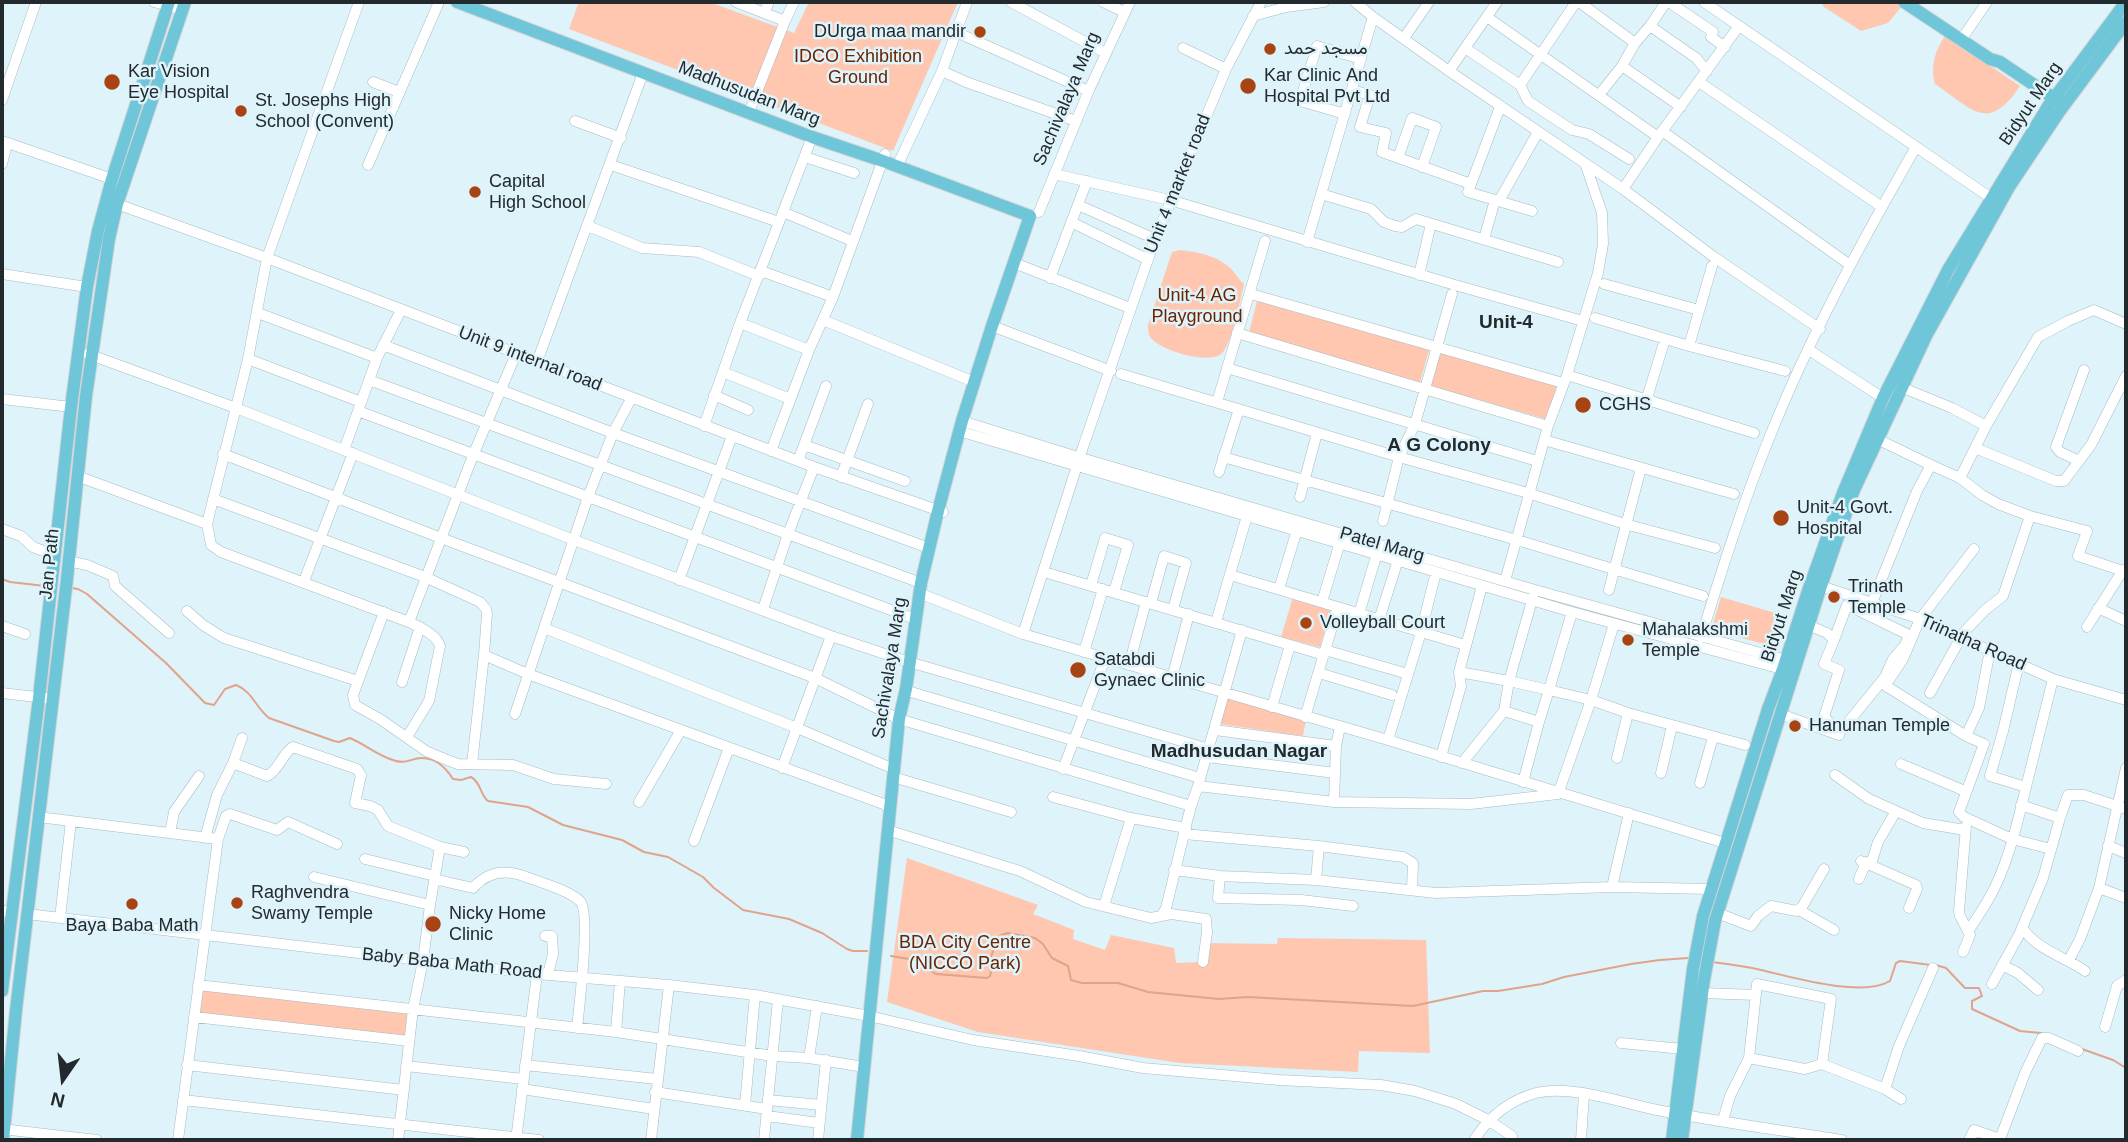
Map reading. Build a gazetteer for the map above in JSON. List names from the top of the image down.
{
  "streets": {
    "main road": [
      "Madhusudan Marg",
      "Sachivalaya Marg",
      "Bidyut Marg",
      "Jan Path"
    ],
    "street": [
      "Unit 4 market road",
      "Unit 9 internal road",
      "Patel Marg",
      "Trinatha Road",
      "Baby Baba Math Road"
    ]
  },
  "crossings": [
    ["Madhusudan Marg", "Sachivalaya Marg"],
    ["Sachivalaya Marg", "Unit 9 internal road"],
    ["Sachivalaya Marg", "Patel Marg"],
    ["Sachivalaya Marg", "Baby Baba Math Road"],
    ["Bidyut Marg", "Patel Marg"],
    ["Bidyut Marg", "Trinatha Road"],
    ["Unit 4 market road", "Patel Marg"],
    ["Unit 9 internal road", "Jan Path"],
    ["Jan Path", "Baby Baba Math Road"]
  ],
  "districts": ["Unit-4", "A G Colony", "Madhusudan Nagar"],
  "parks": ["IDCO Exhibition Ground", "Unit-4 AG Playground", "BDA City Centre (NICCO Park)"],
  "places": [
    "DUrga maa mandir",
    "مسجد حمد",
    "Kar Vision Eye Hospital",
    "Kar Clinic And Hospital Pvt Ltd",
    "St. Josephs High School (Convent)",
    "Capital High School",
    "CGHS",
    "Unit-4 Govt. Hospital",
    "Trinath Temple",
    "Volleyball Court",
    "Mahalakshmi Temple",
    "Satabdi Gynaec Clinic",
    "Hanuman Temple",
    "Raghvendra Swamy Temple",
    "Baya Baba Math",
    "Nicky Home Clinic"
  ],
  "north": "bottom"
}
